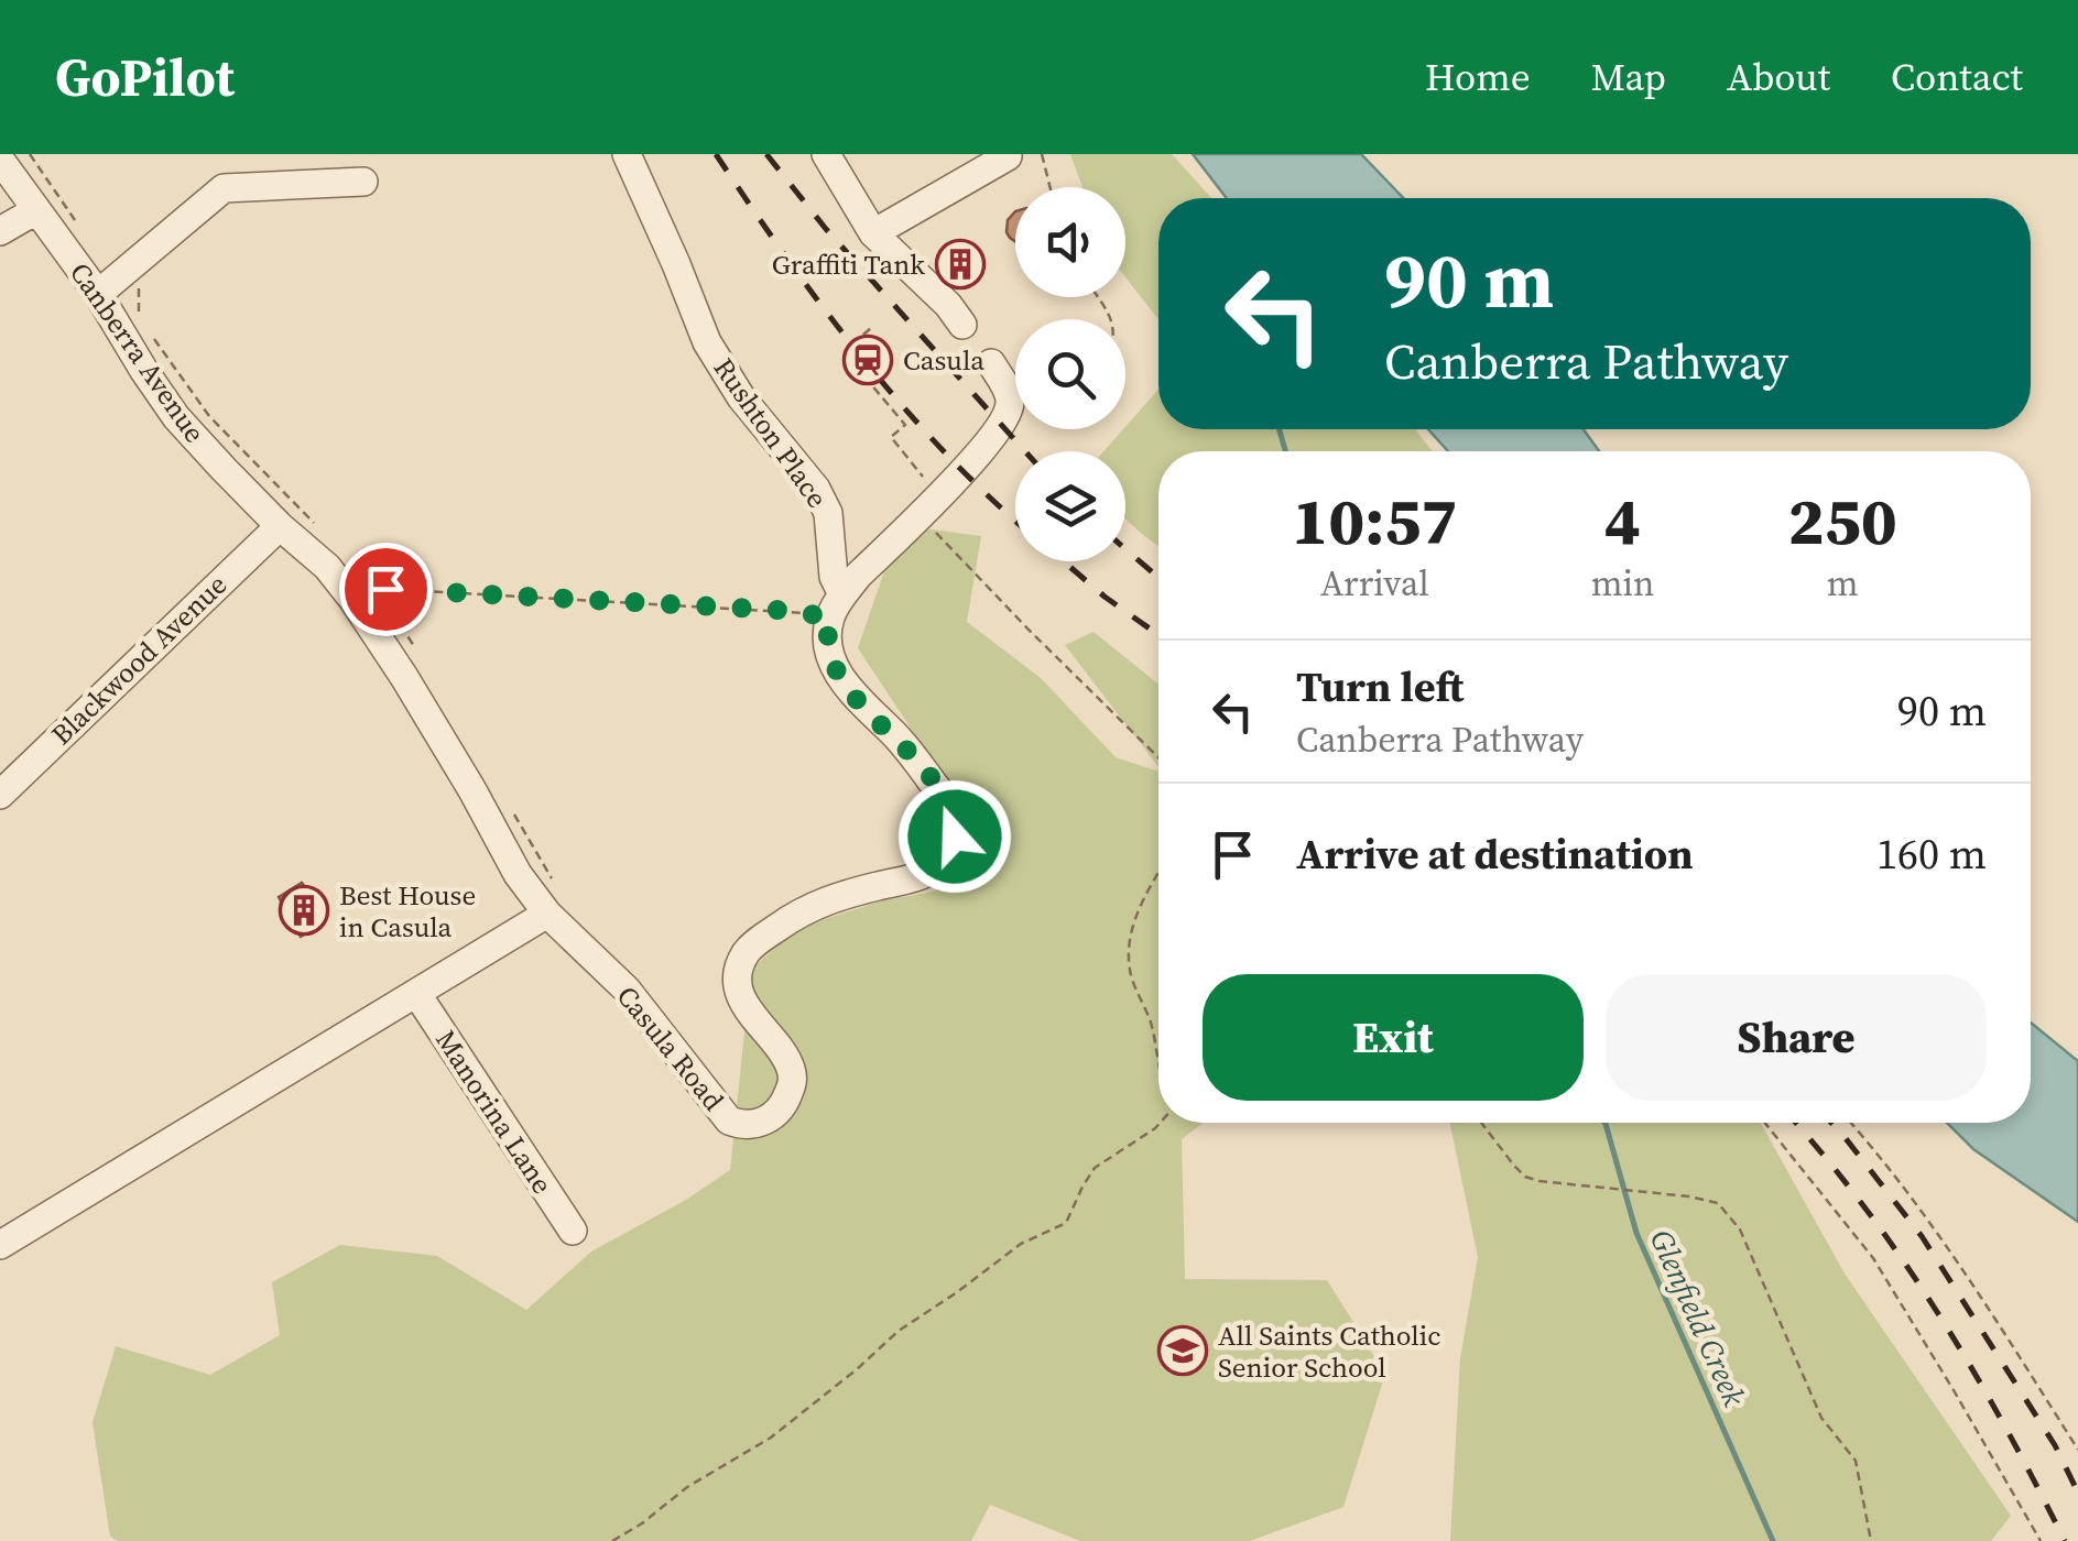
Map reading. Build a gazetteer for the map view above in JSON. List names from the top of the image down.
{
  "streets": {
    "street": [
      "Canberra Avenue",
      "Rushton Place",
      "Blackwood Avenue",
      "Casula Road",
      "Manorina Lane"
    ]
  },
  "crossings": [
    ["Canberra Avenue", "Blackwood Avenue"],
    ["Canberra Avenue", "Casula Road"],
    ["Rushton Place", "Casula Road"]
  ],
  "water": ["Glenfield Creek"],
  "places": {
    "building": ["Graffiti Tank", "Best House in Casula"],
    "station": ["Casula"],
    "school or university": ["All Saints Catholic Senior School"]
  },
  "page": {
    "header": "GoPilot",
    "nav": [
      "Home",
      "Map",
      "About",
      "Contact"
    ],
    "turn": ["90 m", "Canberra Pathway"],
    "eta": [
      "10:57",
      "Arrival",
      "4",
      "min",
      "250",
      "m"
    ],
    "list": [
      {
        "name": "Turn left",
        "note": "Canberra Pathway",
        "value": "90 m"
      },
      {
        "name": "Arrive at destination",
        "value": "160 m"
      }
    ],
    "buttons": ["Exit", "Share"]
  }
}
